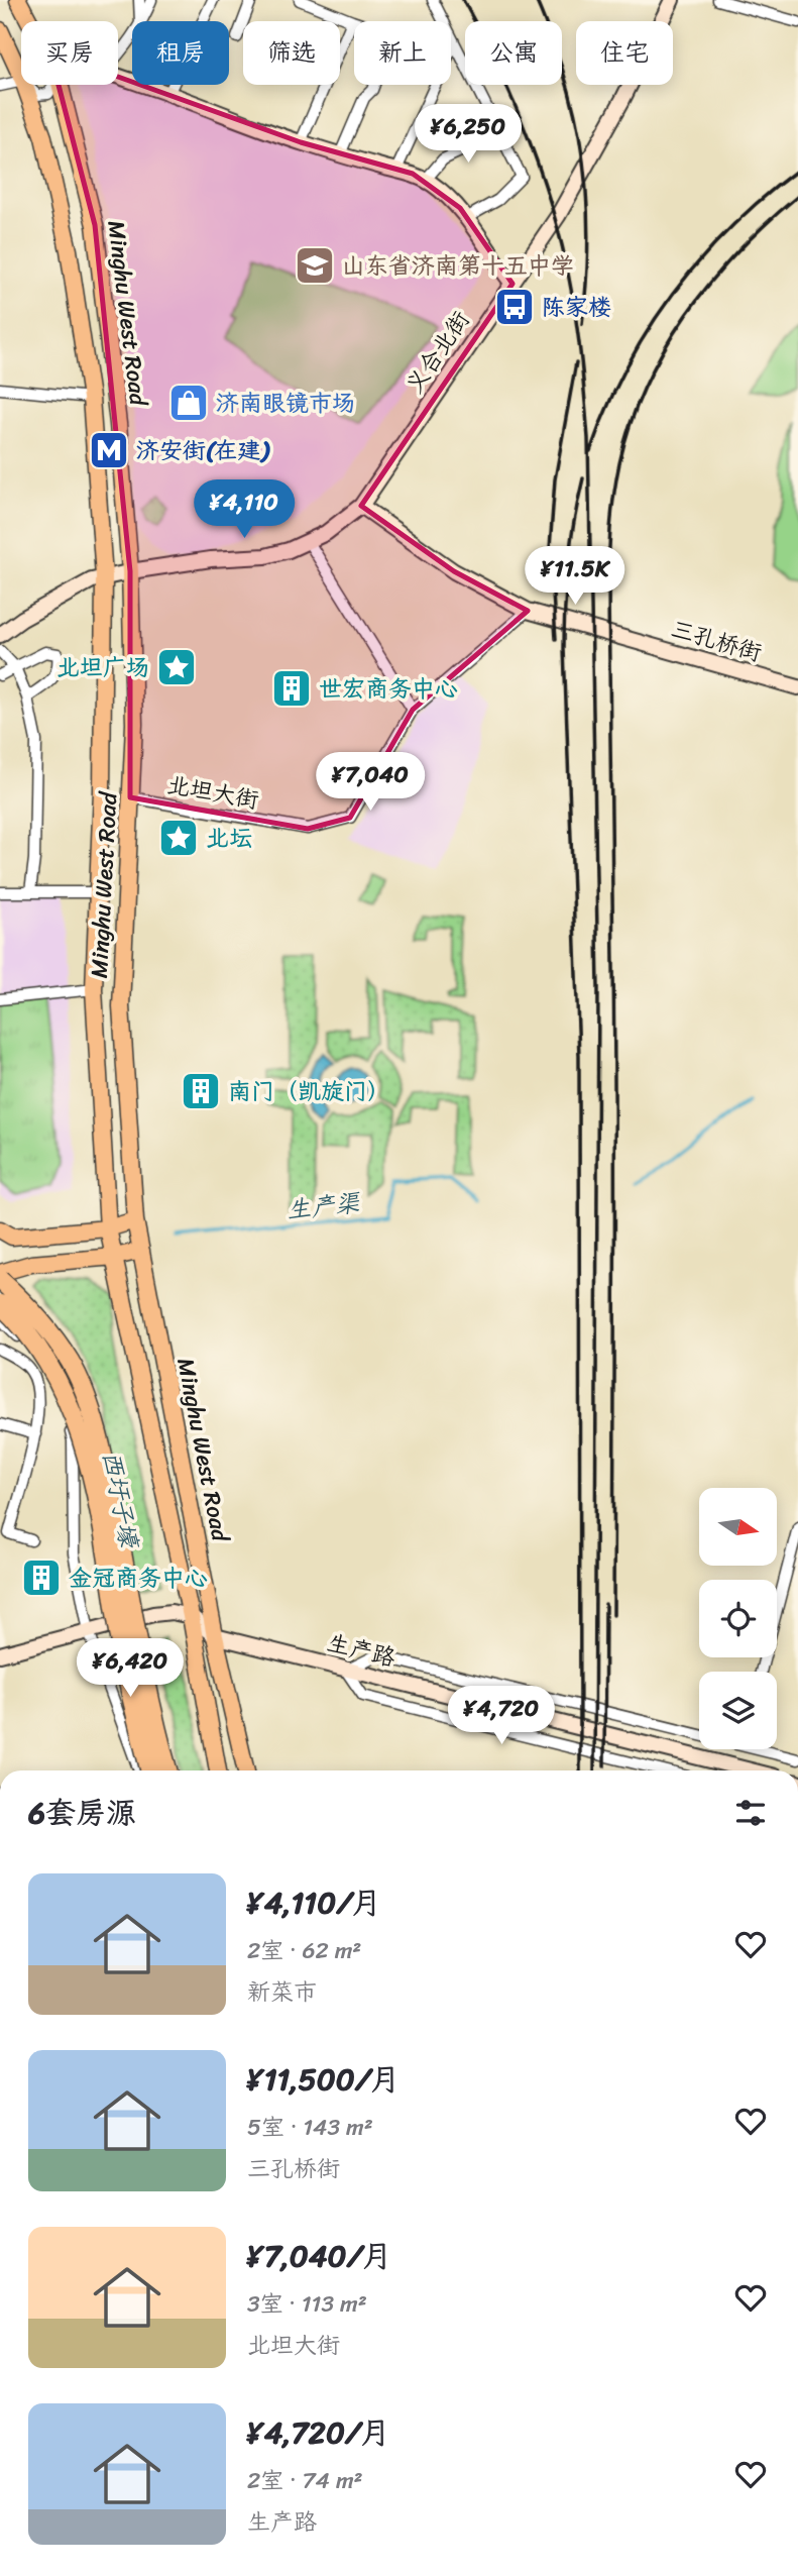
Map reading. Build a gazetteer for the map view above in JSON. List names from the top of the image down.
{
  "streets": {
    "main road": [
      "Minghu West Road",
      "义合北街",
      "三孔桥街",
      "生产路"
    ],
    "street": ["北坦大街"]
  },
  "crossings": [
    ["Minghu West Road", "义合北街"],
    ["Minghu West Road", "北坦大街"],
    ["Minghu West Road", "生产路"],
    ["义合北街", "三孔桥街"],
    ["三孔桥街", "北坦大街"]
  ],
  "water": ["生产渠", "西圩子壕"],
  "places": {
    "school or university": ["山东省济南第十五中学"],
    "bus stop": ["陈家楼"],
    "shop": ["济南眼镜市场"],
    "metro station": ["济安街(在建)"],
    "place": ["北坦广场", "北坛"],
    "building": ["世宏商务中心", "南门（凯旋门）", "金冠商务中心"]
  },
  "north": "right",
  "page": {
    "chip": [
      "买房",
      "租房",
      "筛选",
      "新上",
      "公寓",
      "住宅"
    ],
    "price": [
      "¥6,250",
      "¥4,110",
      "¥11.5K",
      "¥7,040",
      "¥6,420",
      "¥4,720"
    ],
    "heading": "6套房源",
    "list": [
      {
        "name": "¥4,110/月",
        "note": "2室 · 62 m² · 新菜市"
      },
      {
        "name": "¥11,500/月",
        "note": "5室 · 143 m² · 三孔桥街"
      },
      {
        "name": "¥7,040/月",
        "note": "3室 · 113 m² · 北坦大街"
      },
      {
        "name": "¥4,720/月",
        "note": "2室 · 74 m² · 生产路"
      }
    ]
  }
}
